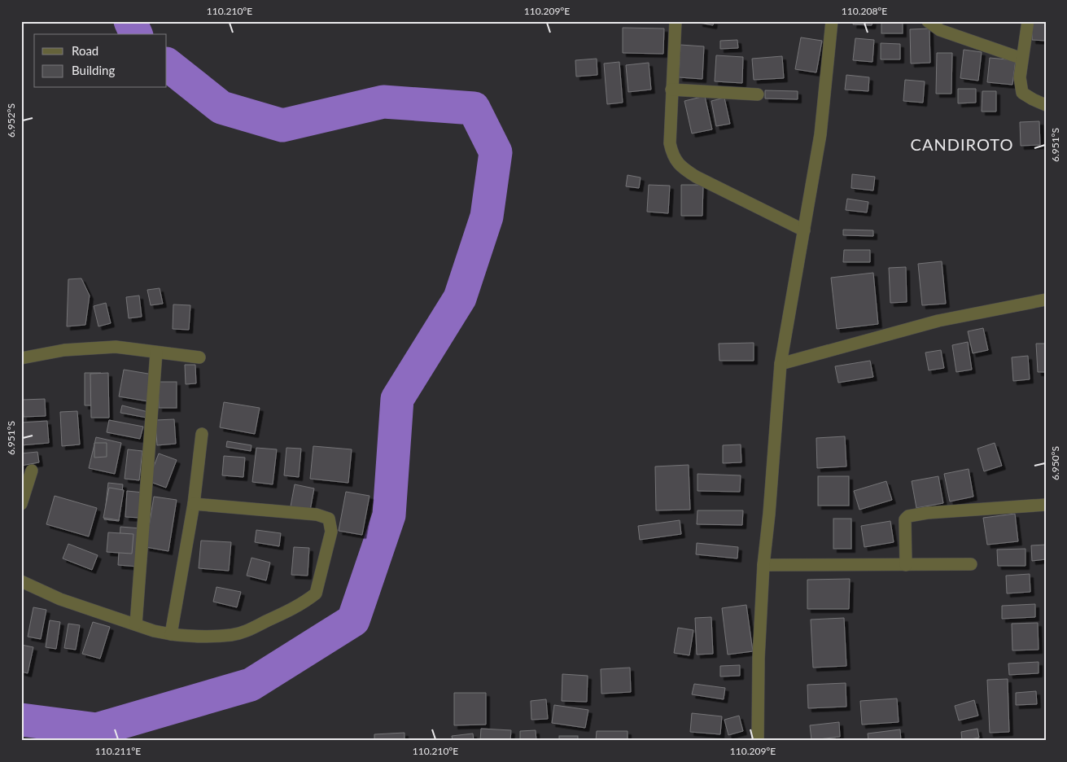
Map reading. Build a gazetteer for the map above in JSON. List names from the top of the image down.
{
  "districts": ["CANDIROTO"],
  "legend": ["Road", "Building"],
  "coordinates": [
    "110.210°E",
    "110.209°E",
    "110.208°E",
    "6.952°S",
    "6.951°S",
    "6.950°S",
    "110.211°E"
  ]
}
